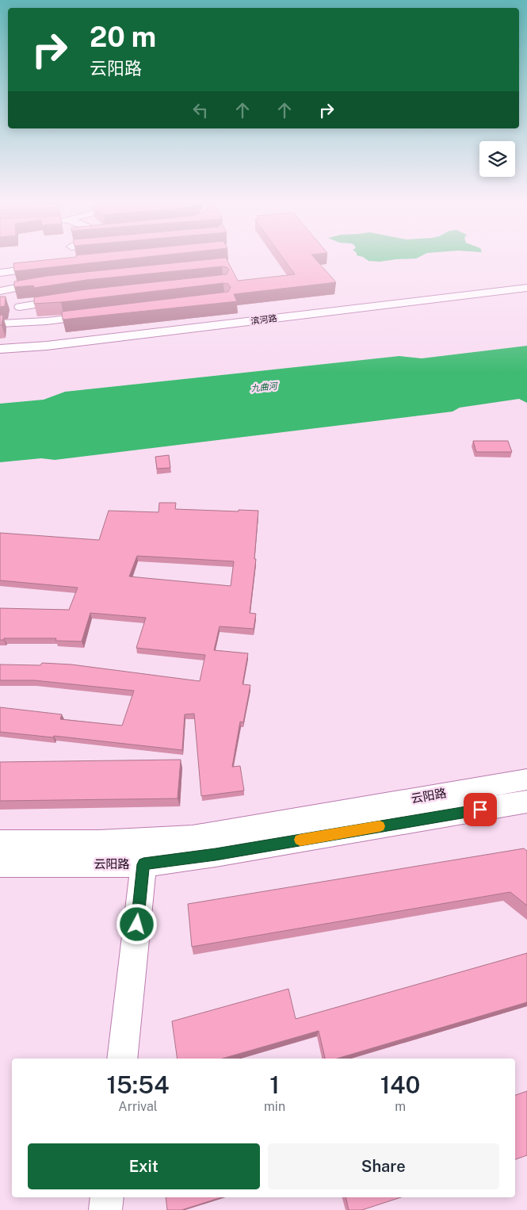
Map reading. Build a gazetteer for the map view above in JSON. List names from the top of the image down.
{
  "streets": {
    "street": ["滨河路", "云阳路"]
  },
  "water": ["九曲河"],
  "page": {
    "turn": ["20 m", "云阳路"],
    "eta": [
      "15:54",
      "Arrival",
      "1",
      "min",
      "140",
      "m"
    ],
    "buttons": ["Exit", "Share"]
  }
}
